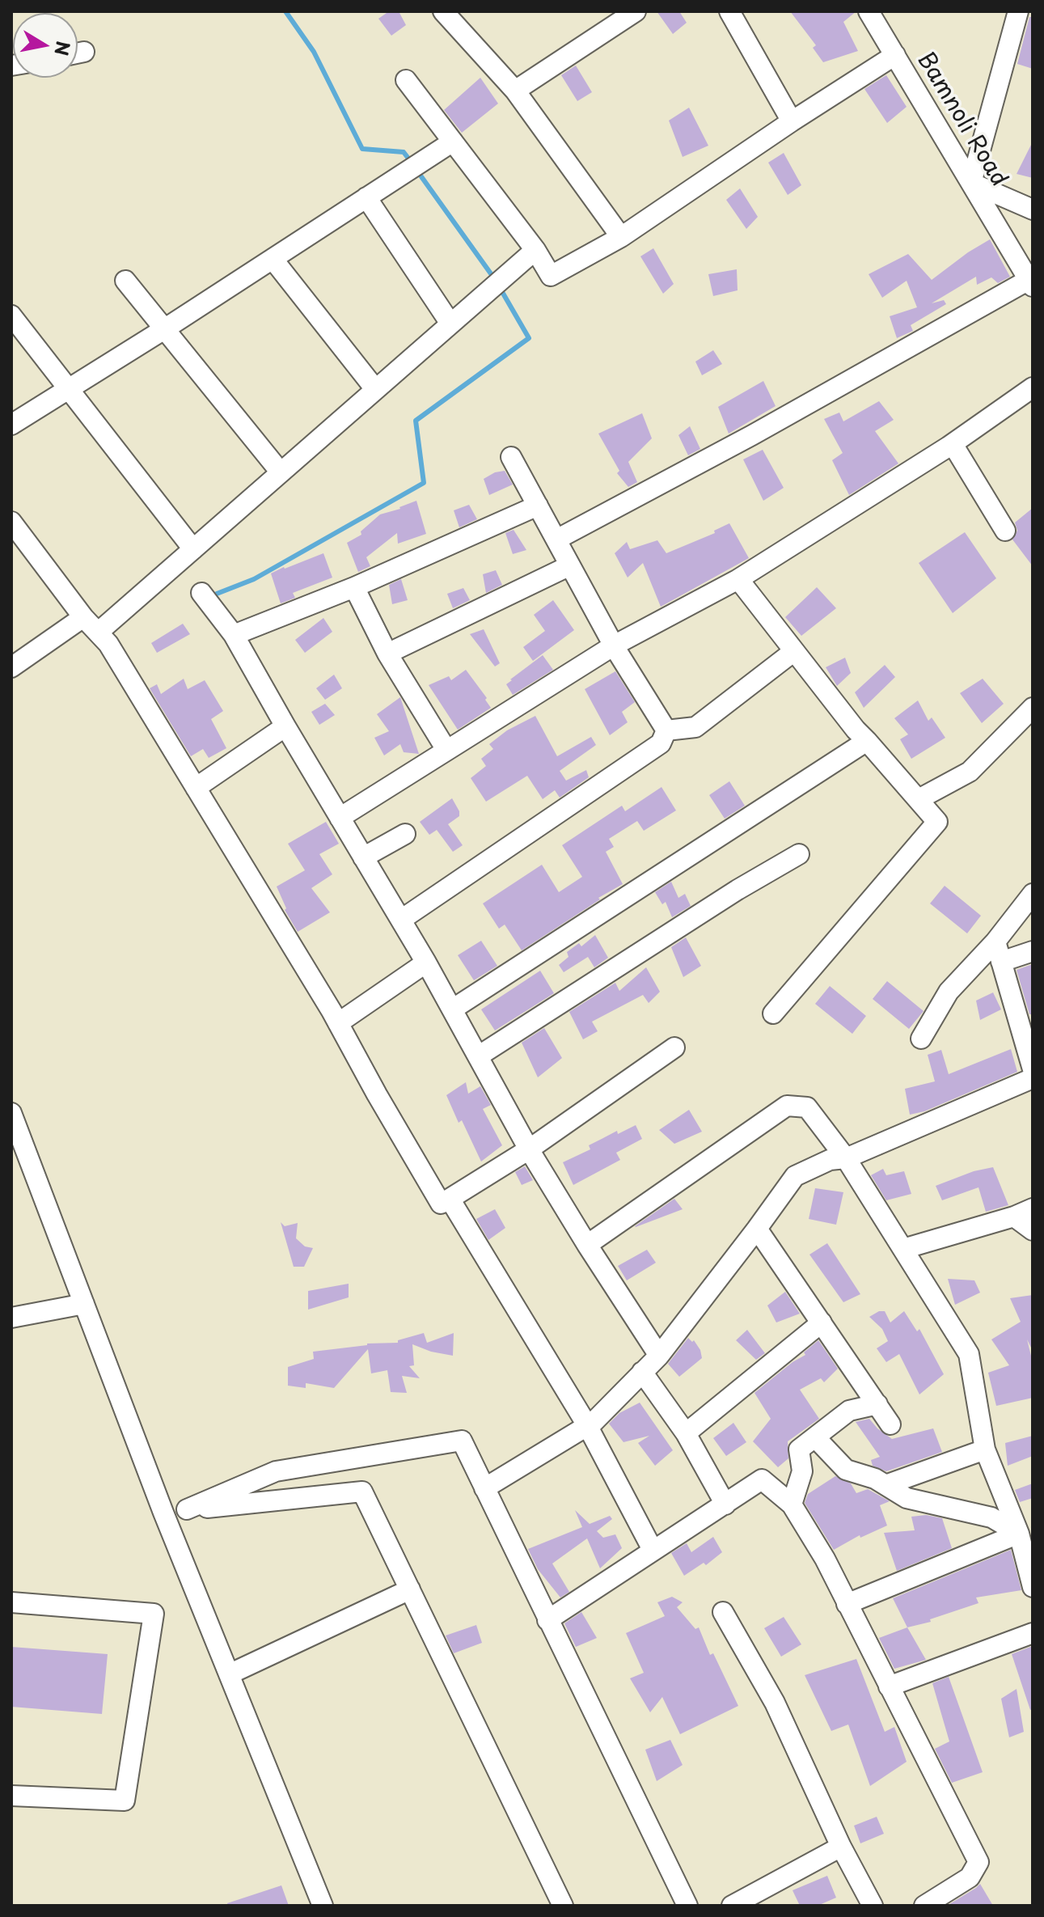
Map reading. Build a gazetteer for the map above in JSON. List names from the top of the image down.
{
  "streets": {
    "street": ["Bamnoli Road"]
  },
  "north": "right"
}
